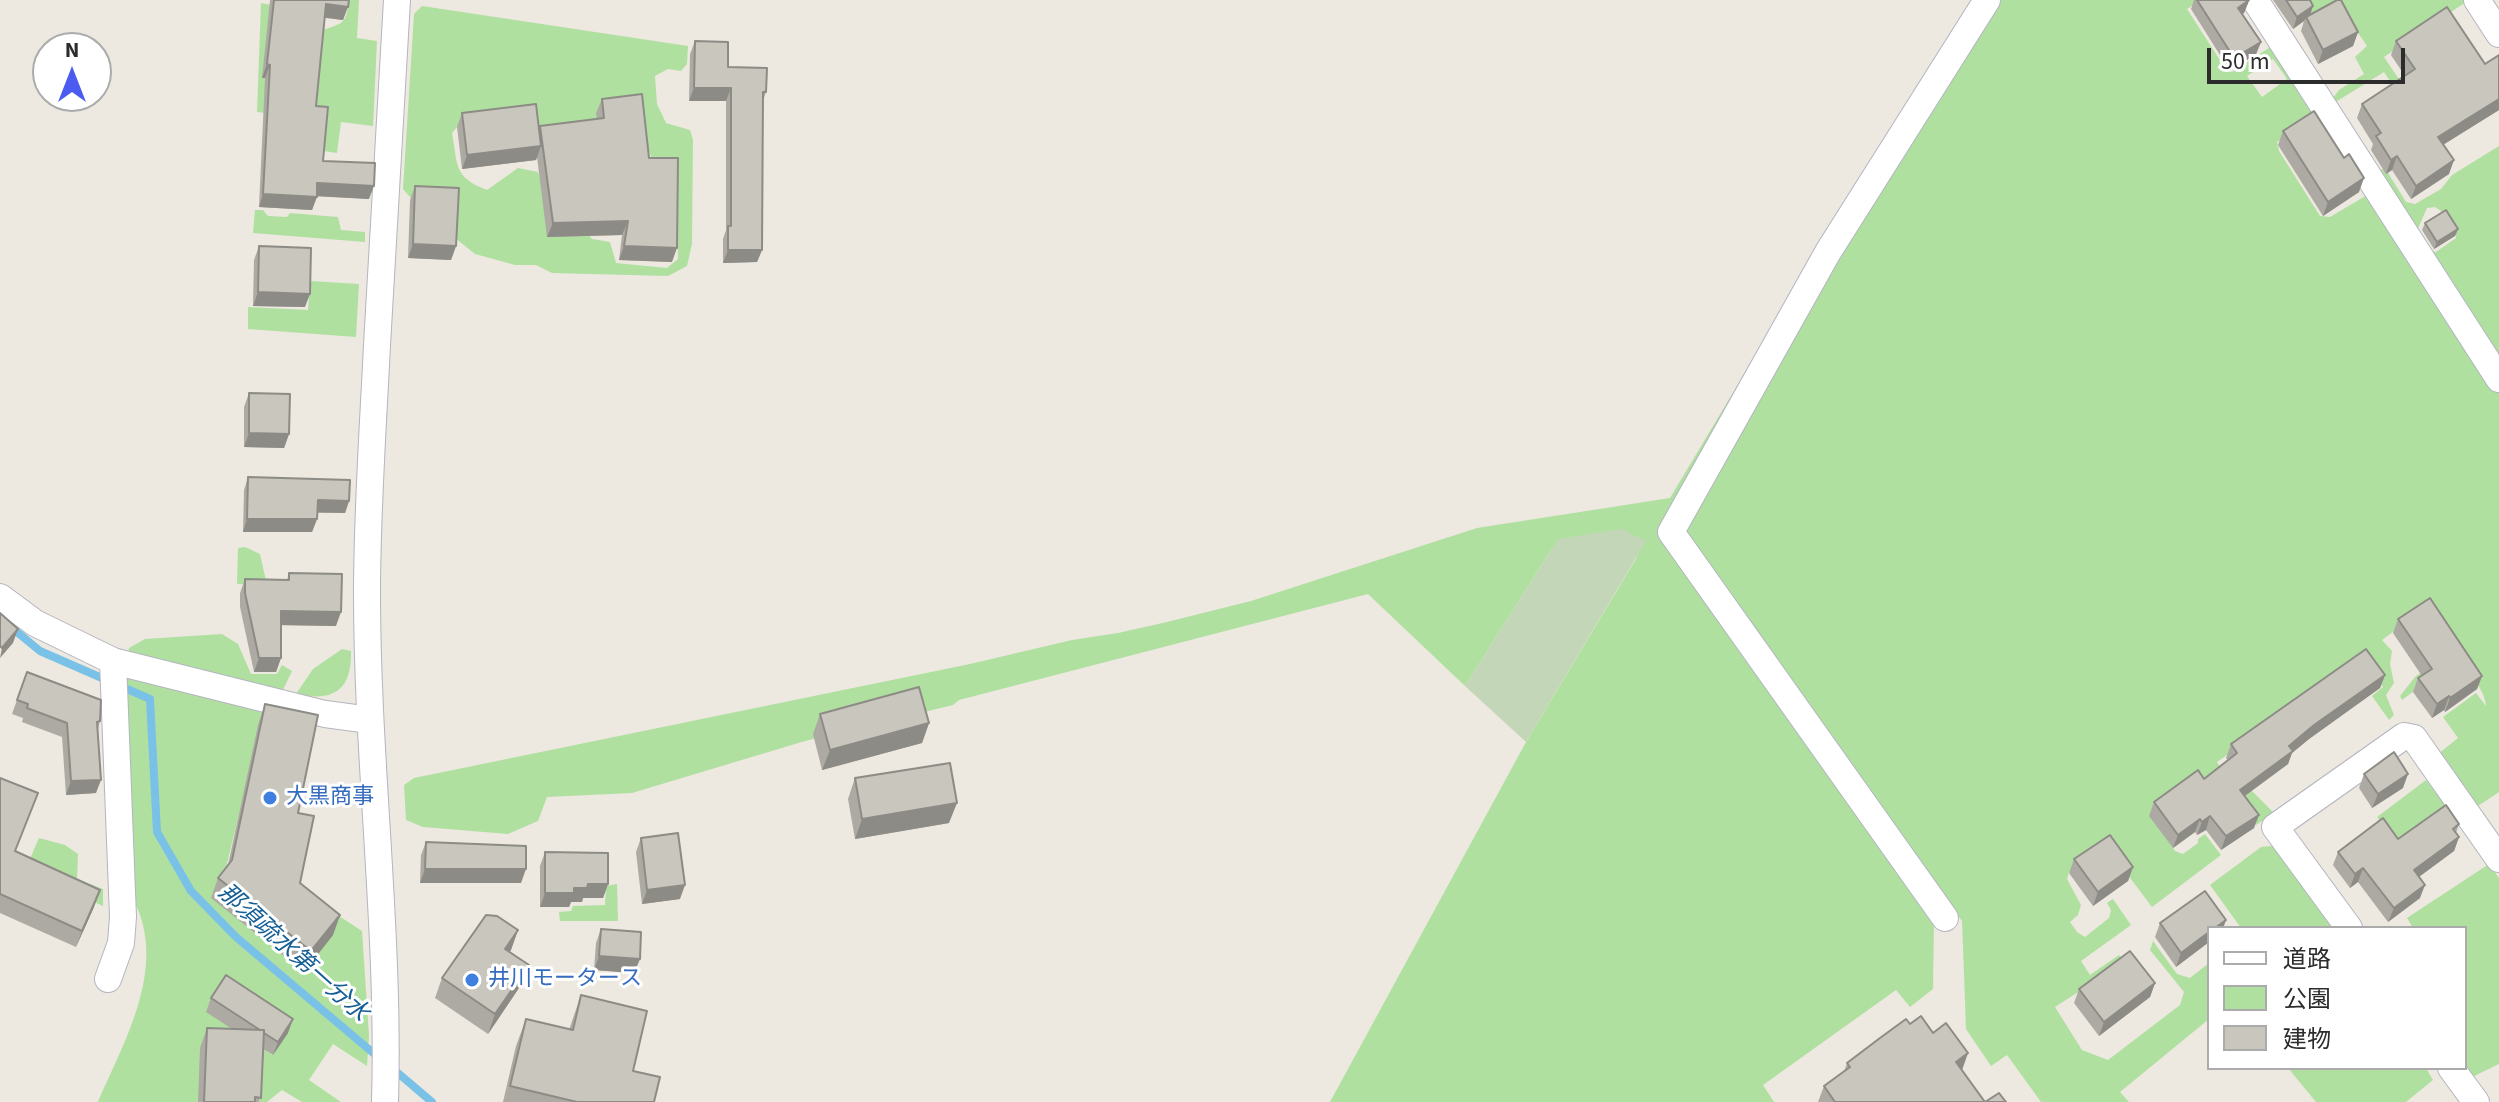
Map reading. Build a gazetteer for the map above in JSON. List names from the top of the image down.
{
  "water": ["那須疏水第一分水"],
  "places": ["大黒商事", "井川モータース"],
  "legend": ["道路", "公園", "建物"],
  "scale_bar": "50 m",
  "north": "top"
}
